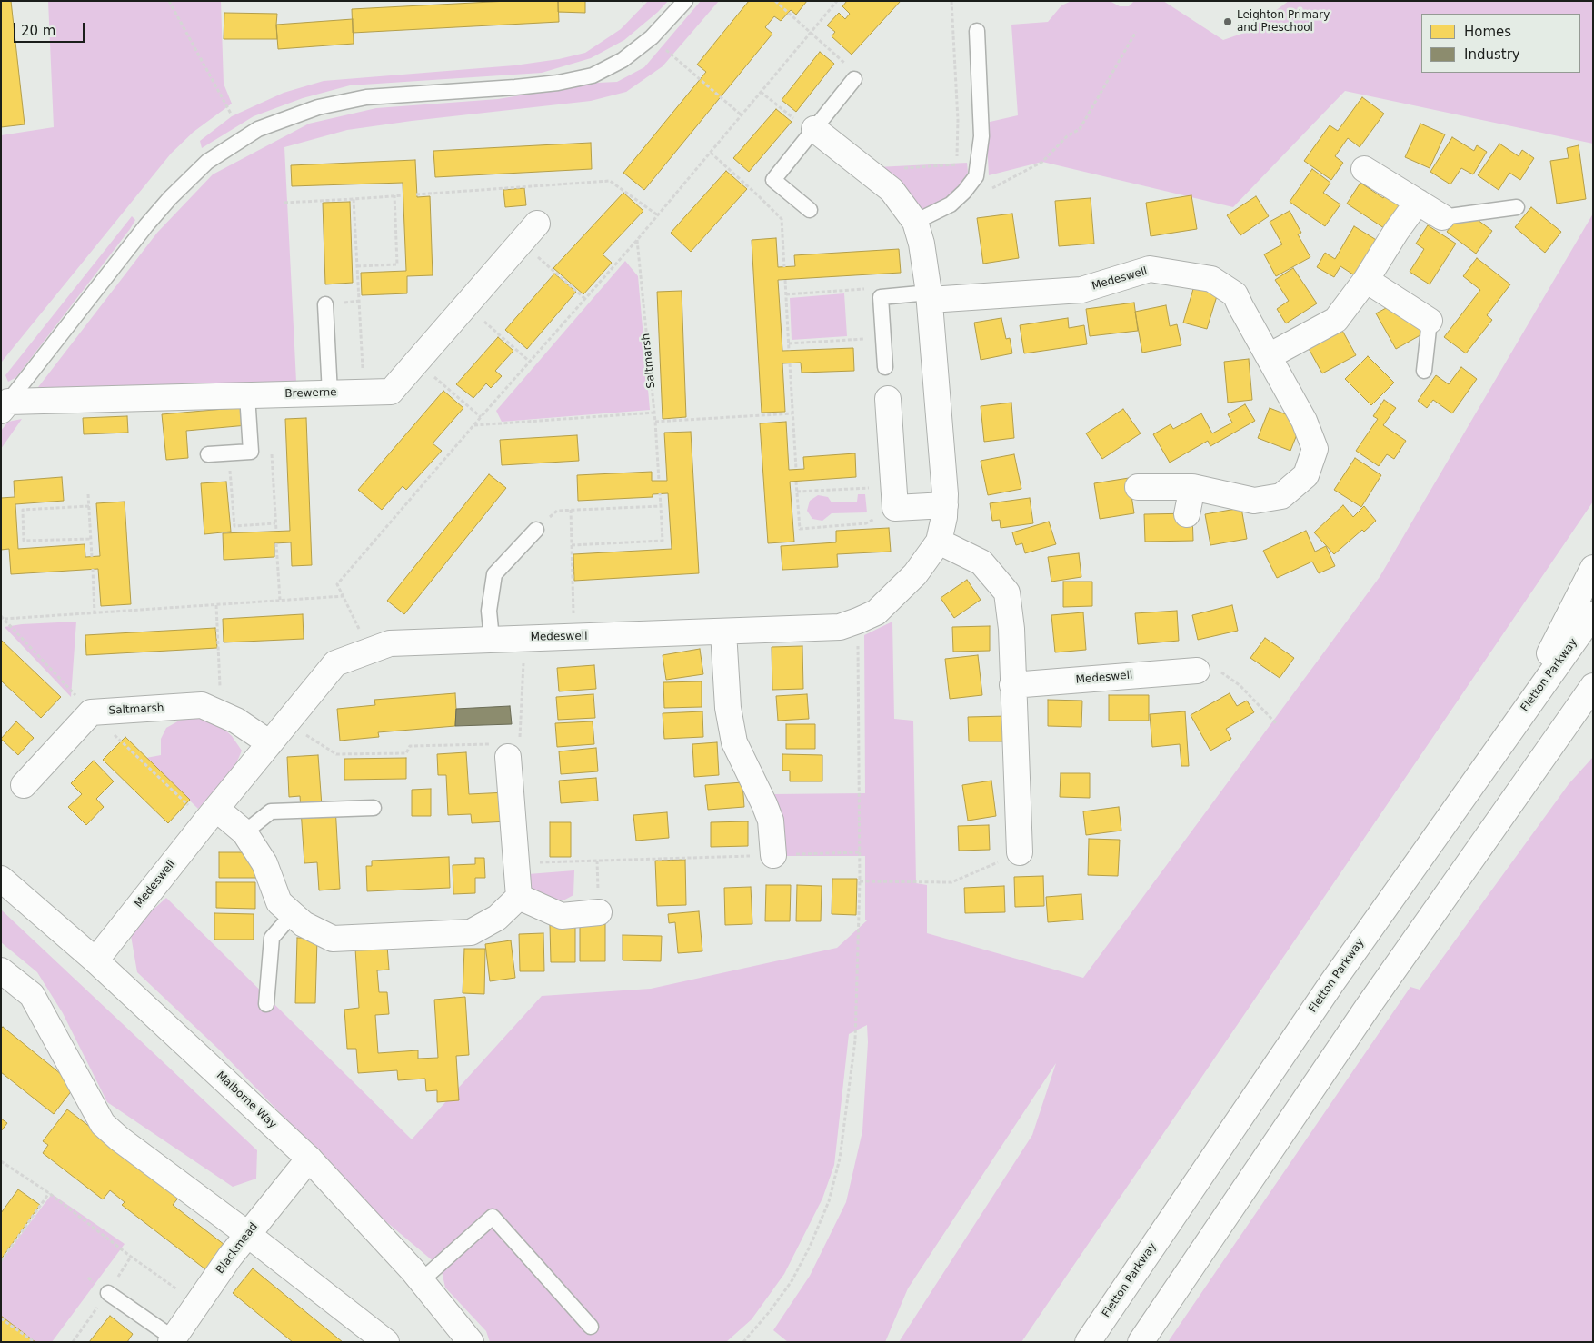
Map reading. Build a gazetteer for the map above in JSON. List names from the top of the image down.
{
  "streets": {
    "main road": [
      "Medeswell",
      "Saltmarsh",
      "Brewerne",
      "Fletton Parkway",
      "Malborne Way",
      "Blackmead"
    ]
  },
  "crossings": [
    ["Medeswell", "Saltmarsh"],
    ["Medeswell", "Malborne Way"],
    ["Malborne Way", "Blackmead"]
  ],
  "places": ["Leighton Primary and Preschool"],
  "legend": ["Homes", "Industry"],
  "scale_bar": "20 m"
}
